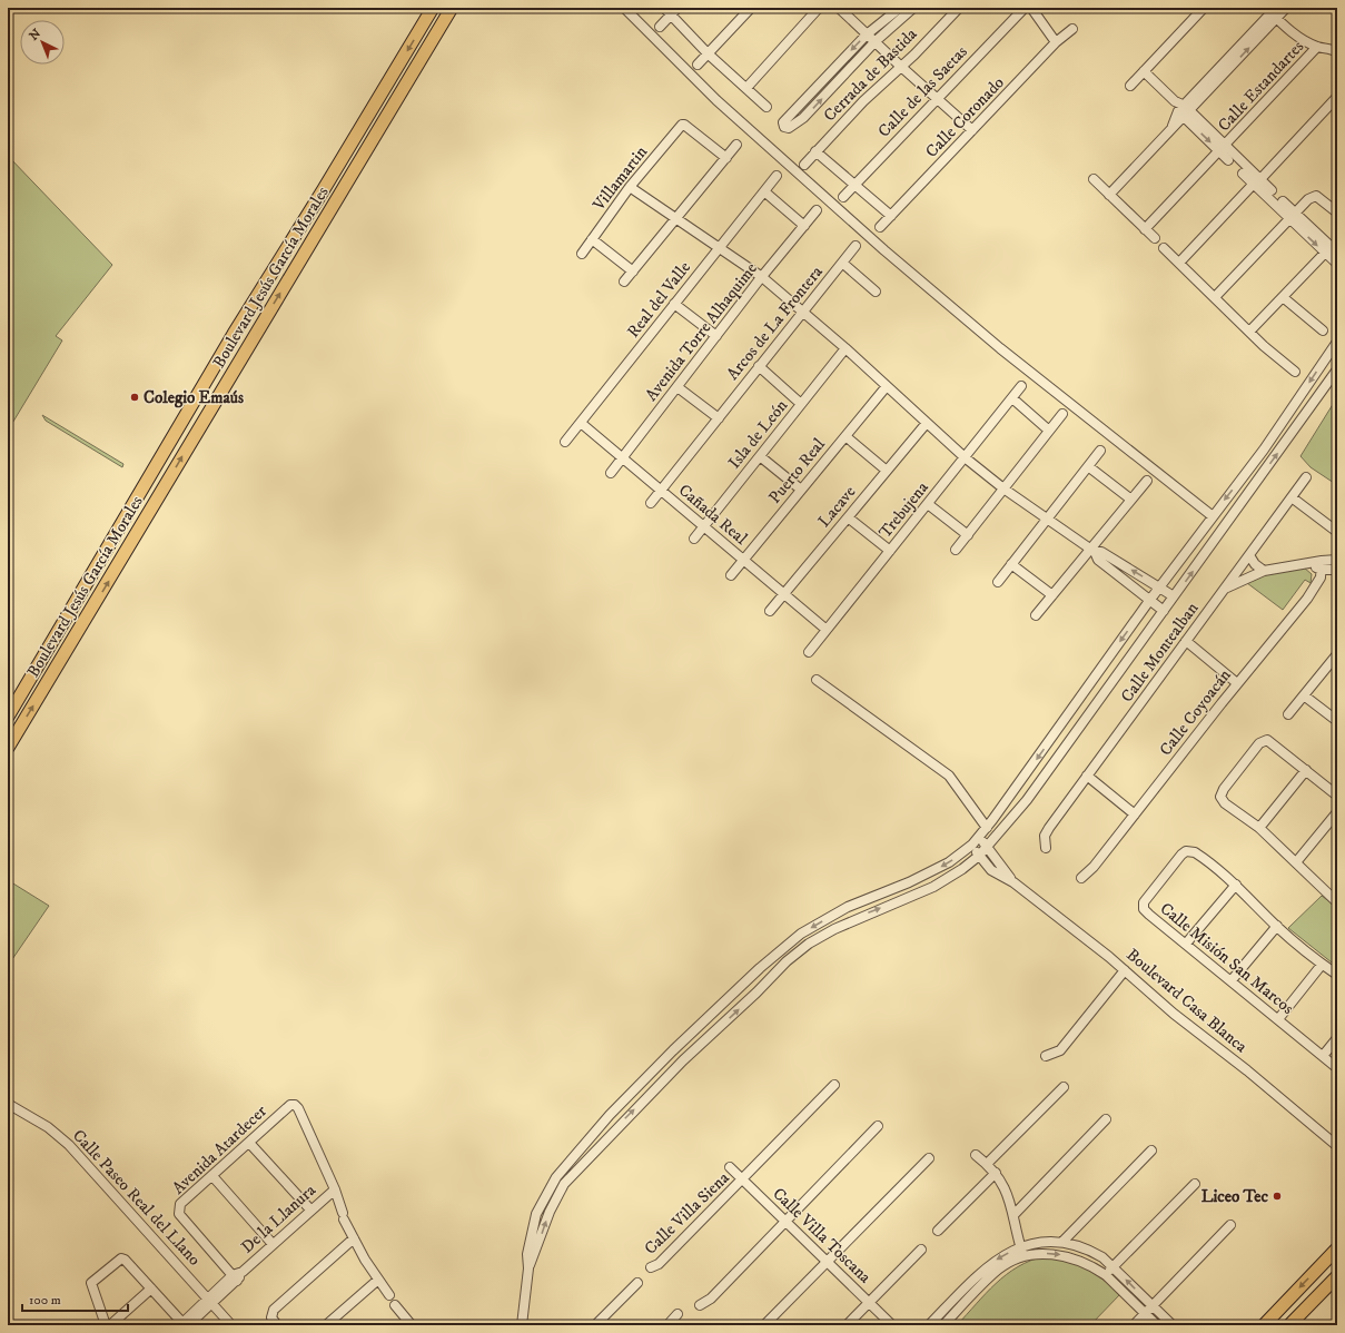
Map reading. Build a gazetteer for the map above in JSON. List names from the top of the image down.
{
  "streets": {
    "main road": ["Boulevard Jesús García Morales"],
    "street": [
      "Cerrada de Bastida",
      "Calle Estandartes",
      "Calle de las Saetas",
      "Calle Coronado",
      "Villamartin",
      "Real del Valle",
      "Arcos de La Frontera",
      "Avenida Torre Alhaquime",
      "Isla de León",
      "Puerto Real",
      "Lacave",
      "Trebujena",
      "Cañada Real",
      "Calle Montealban",
      "Calle Coyoacán",
      "Calle Misión San Marcos",
      "Boulevard Casa Blanca",
      "Avenida Atardecer",
      "Calle Paseo Real del Llano",
      "Calle Villa Siena",
      "De la Llanura",
      "Calle Villa Toscana"
    ]
  },
  "crossings": [
    ["Real del Valle", "Cañada Real"],
    ["Avenida Torre Alhaquime", "Cañada Real"],
    ["Isla de León", "Cañada Real"],
    ["Puerto Real", "Cañada Real"],
    ["Lacave", "Cañada Real"],
    ["Trebujena", "Cañada Real"],
    ["Avenida Atardecer", "De la Llanura"],
    ["Calle Paseo Real del Llano", "De la Llanura"],
    ["Calle Villa Siena", "Calle Villa Toscana"]
  ],
  "places": ["Colegio Emaús", "Liceo Tec"],
  "scale_bar": "100 m",
  "north": "top left"
}
